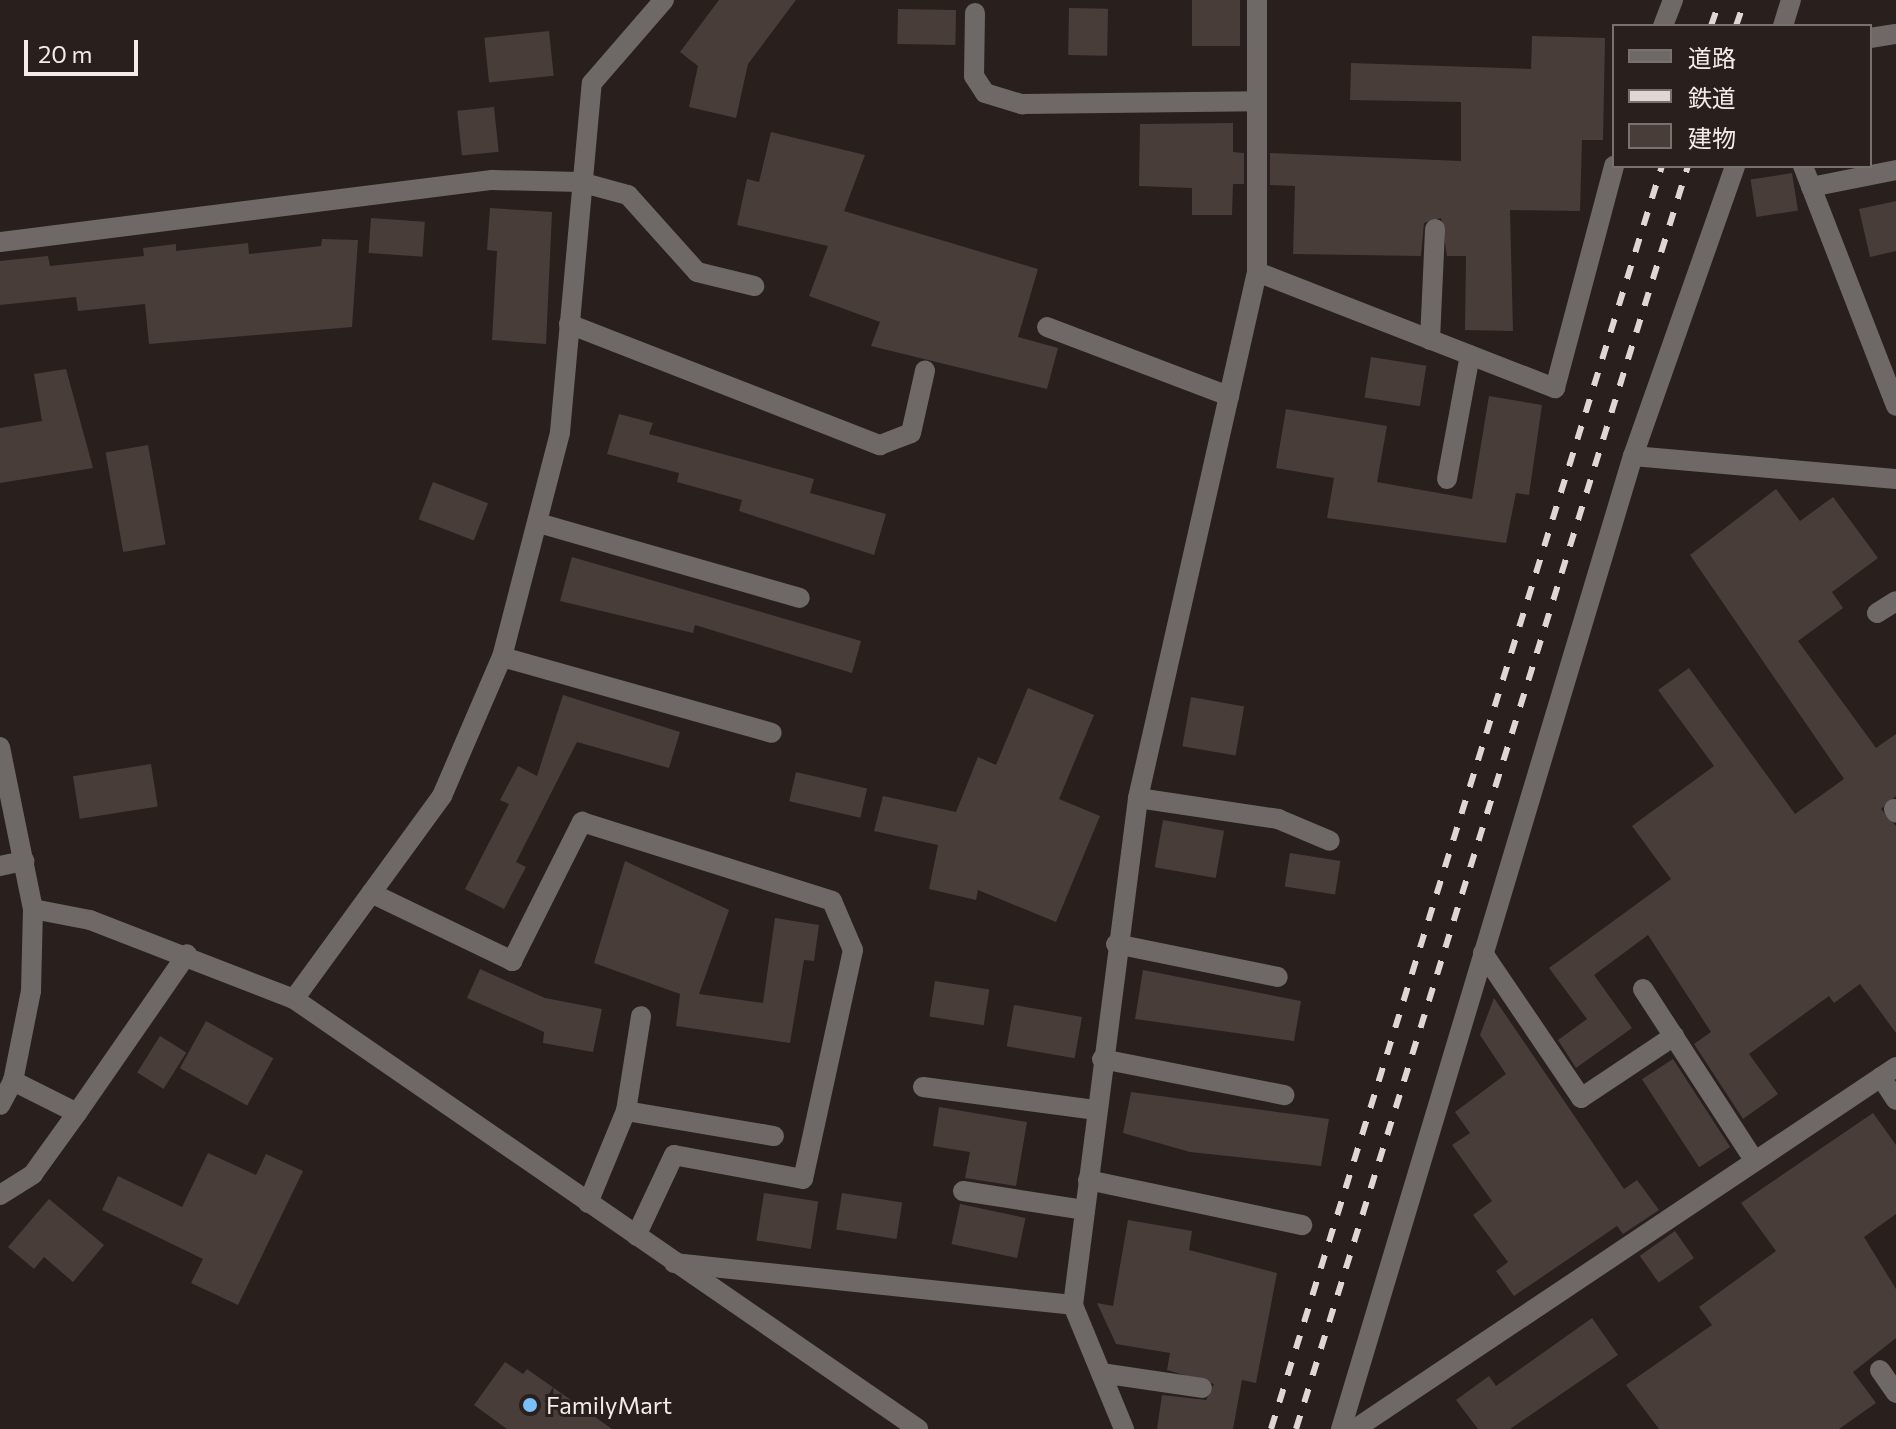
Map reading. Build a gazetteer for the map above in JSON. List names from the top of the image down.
{
  "places": ["FamilyMart"],
  "legend": ["道路", "鉄道", "建物"],
  "scale_bar": "20 m"
}
